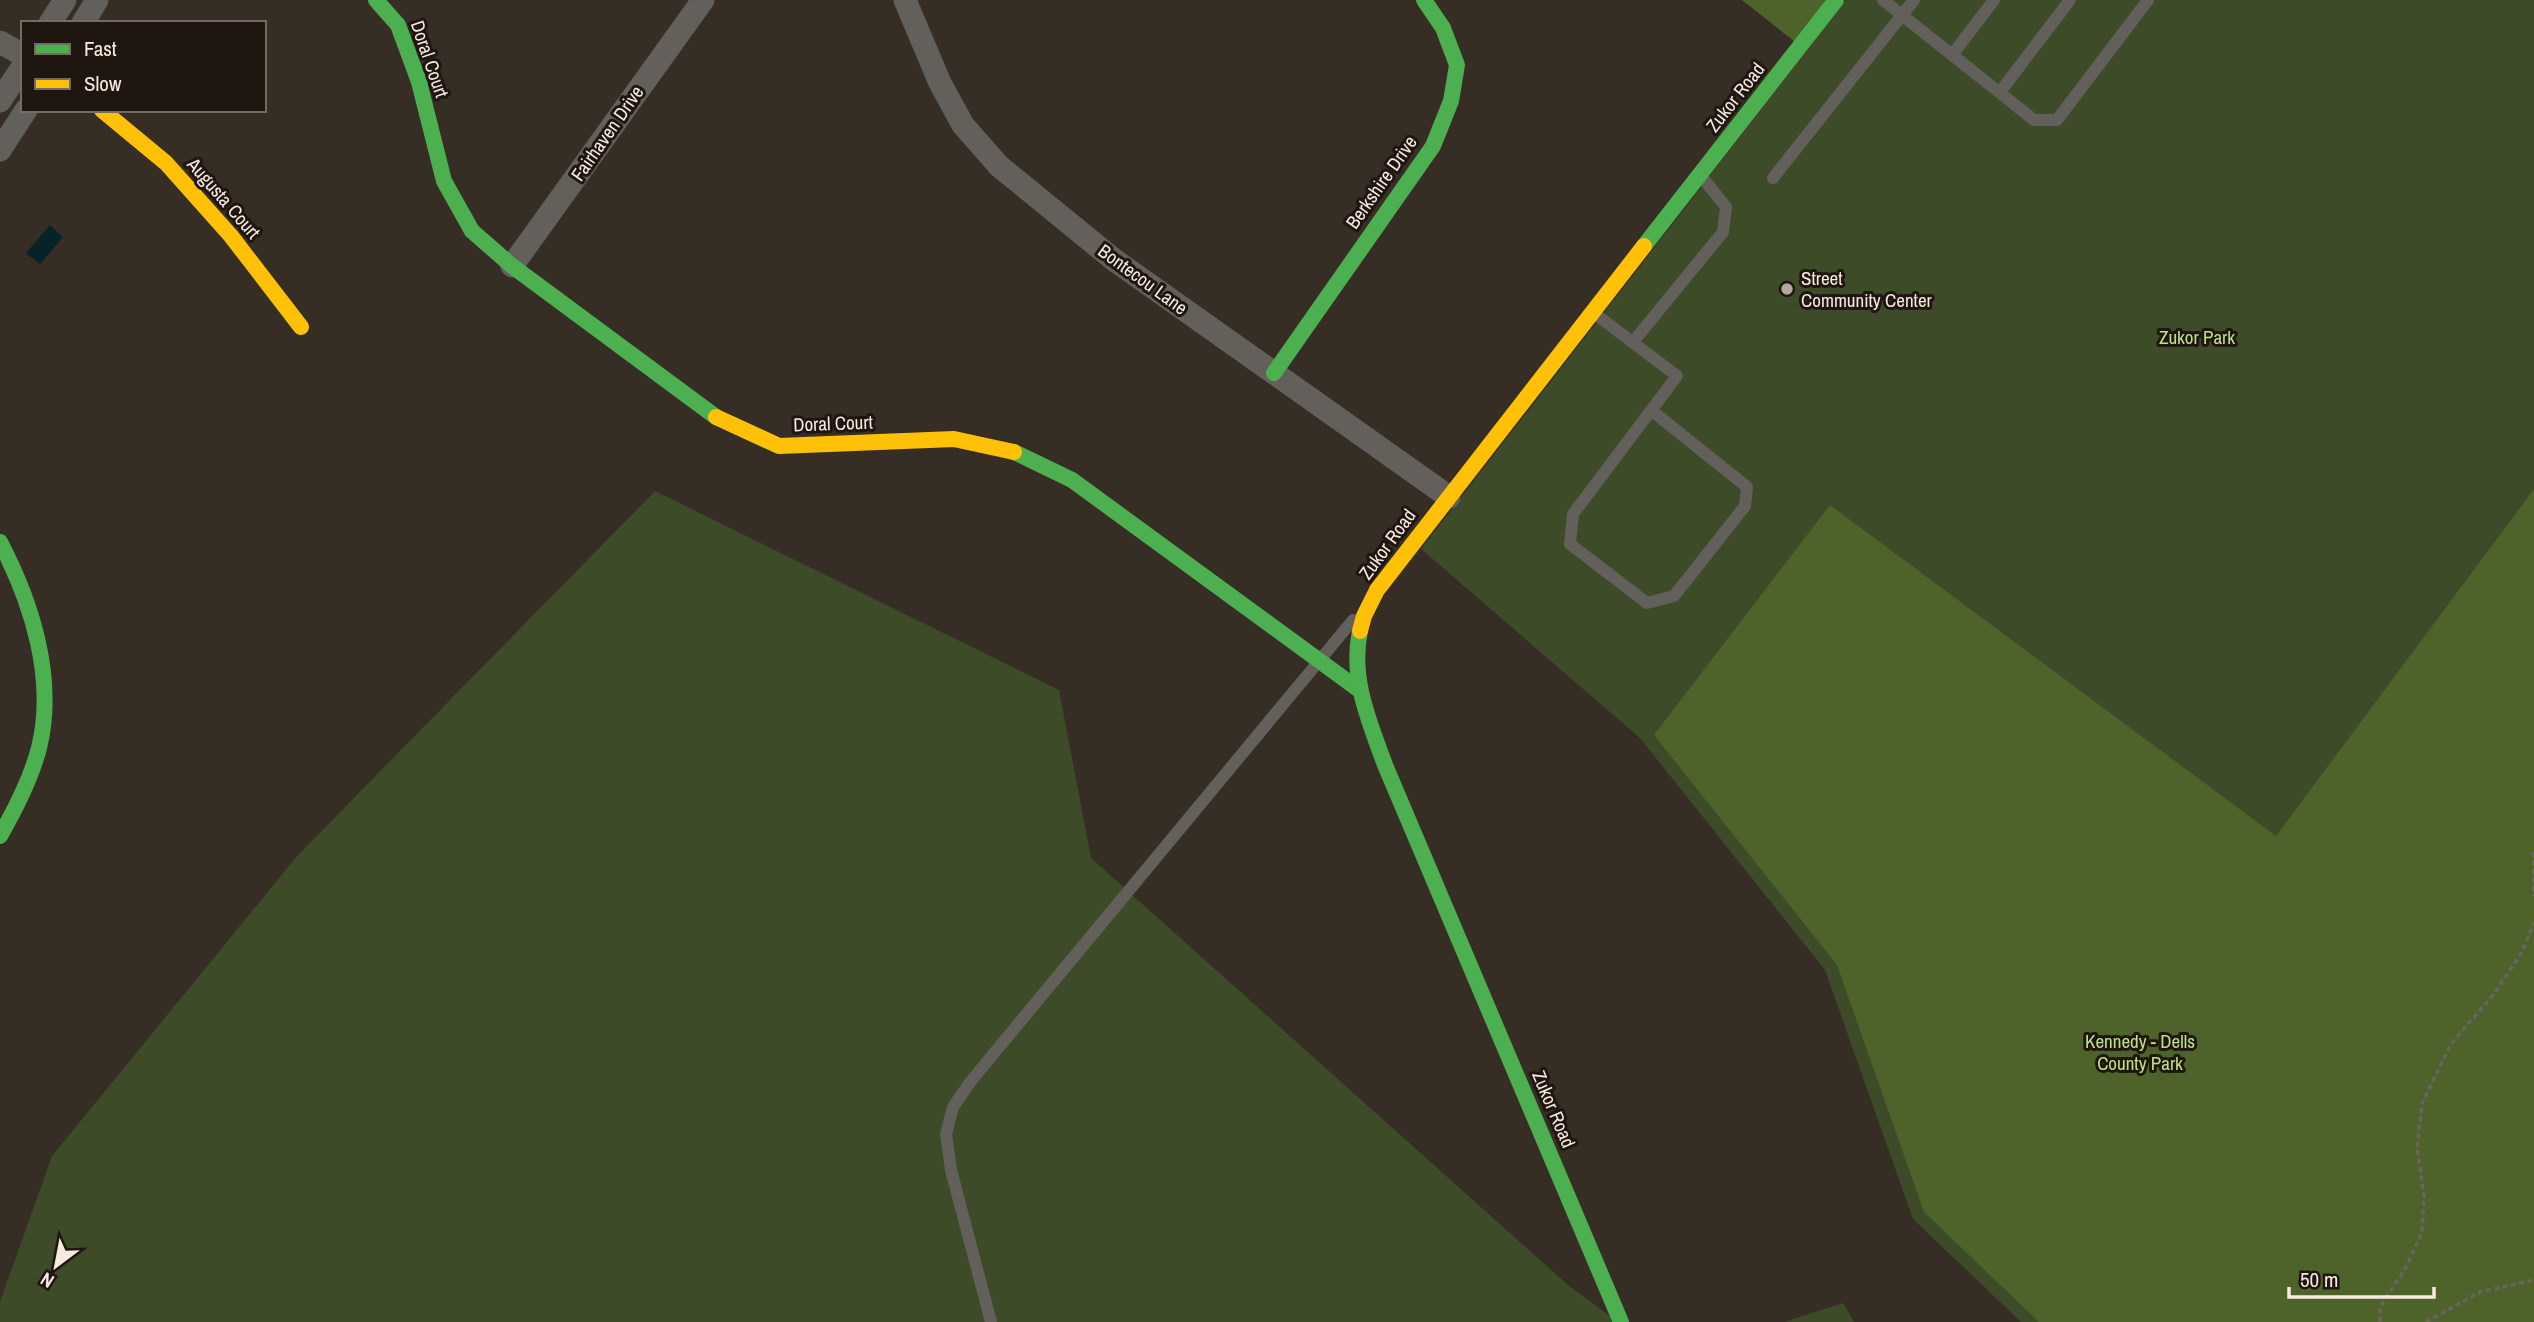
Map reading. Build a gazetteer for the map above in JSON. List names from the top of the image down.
{
  "streets": {
    "street": [
      "Doral Court",
      "Zukor Road",
      "Fairhaven Drive",
      "Berkshire Drive",
      "Augusta Court",
      "Bontecou Lane"
    ]
  },
  "crossings": [
    ["Doral Court", "Zukor Road"],
    ["Doral Court", "Fairhaven Drive"],
    ["Zukor Road", "Bontecou Lane"],
    ["Berkshire Drive", "Bontecou Lane"]
  ],
  "parks": ["Zukor Park", "Kennedy - Dells County Park"],
  "places": ["Street Community Center"],
  "legend": ["Fast", "Slow"],
  "scale_bar": "50 m",
  "north": "bottom left"
}
